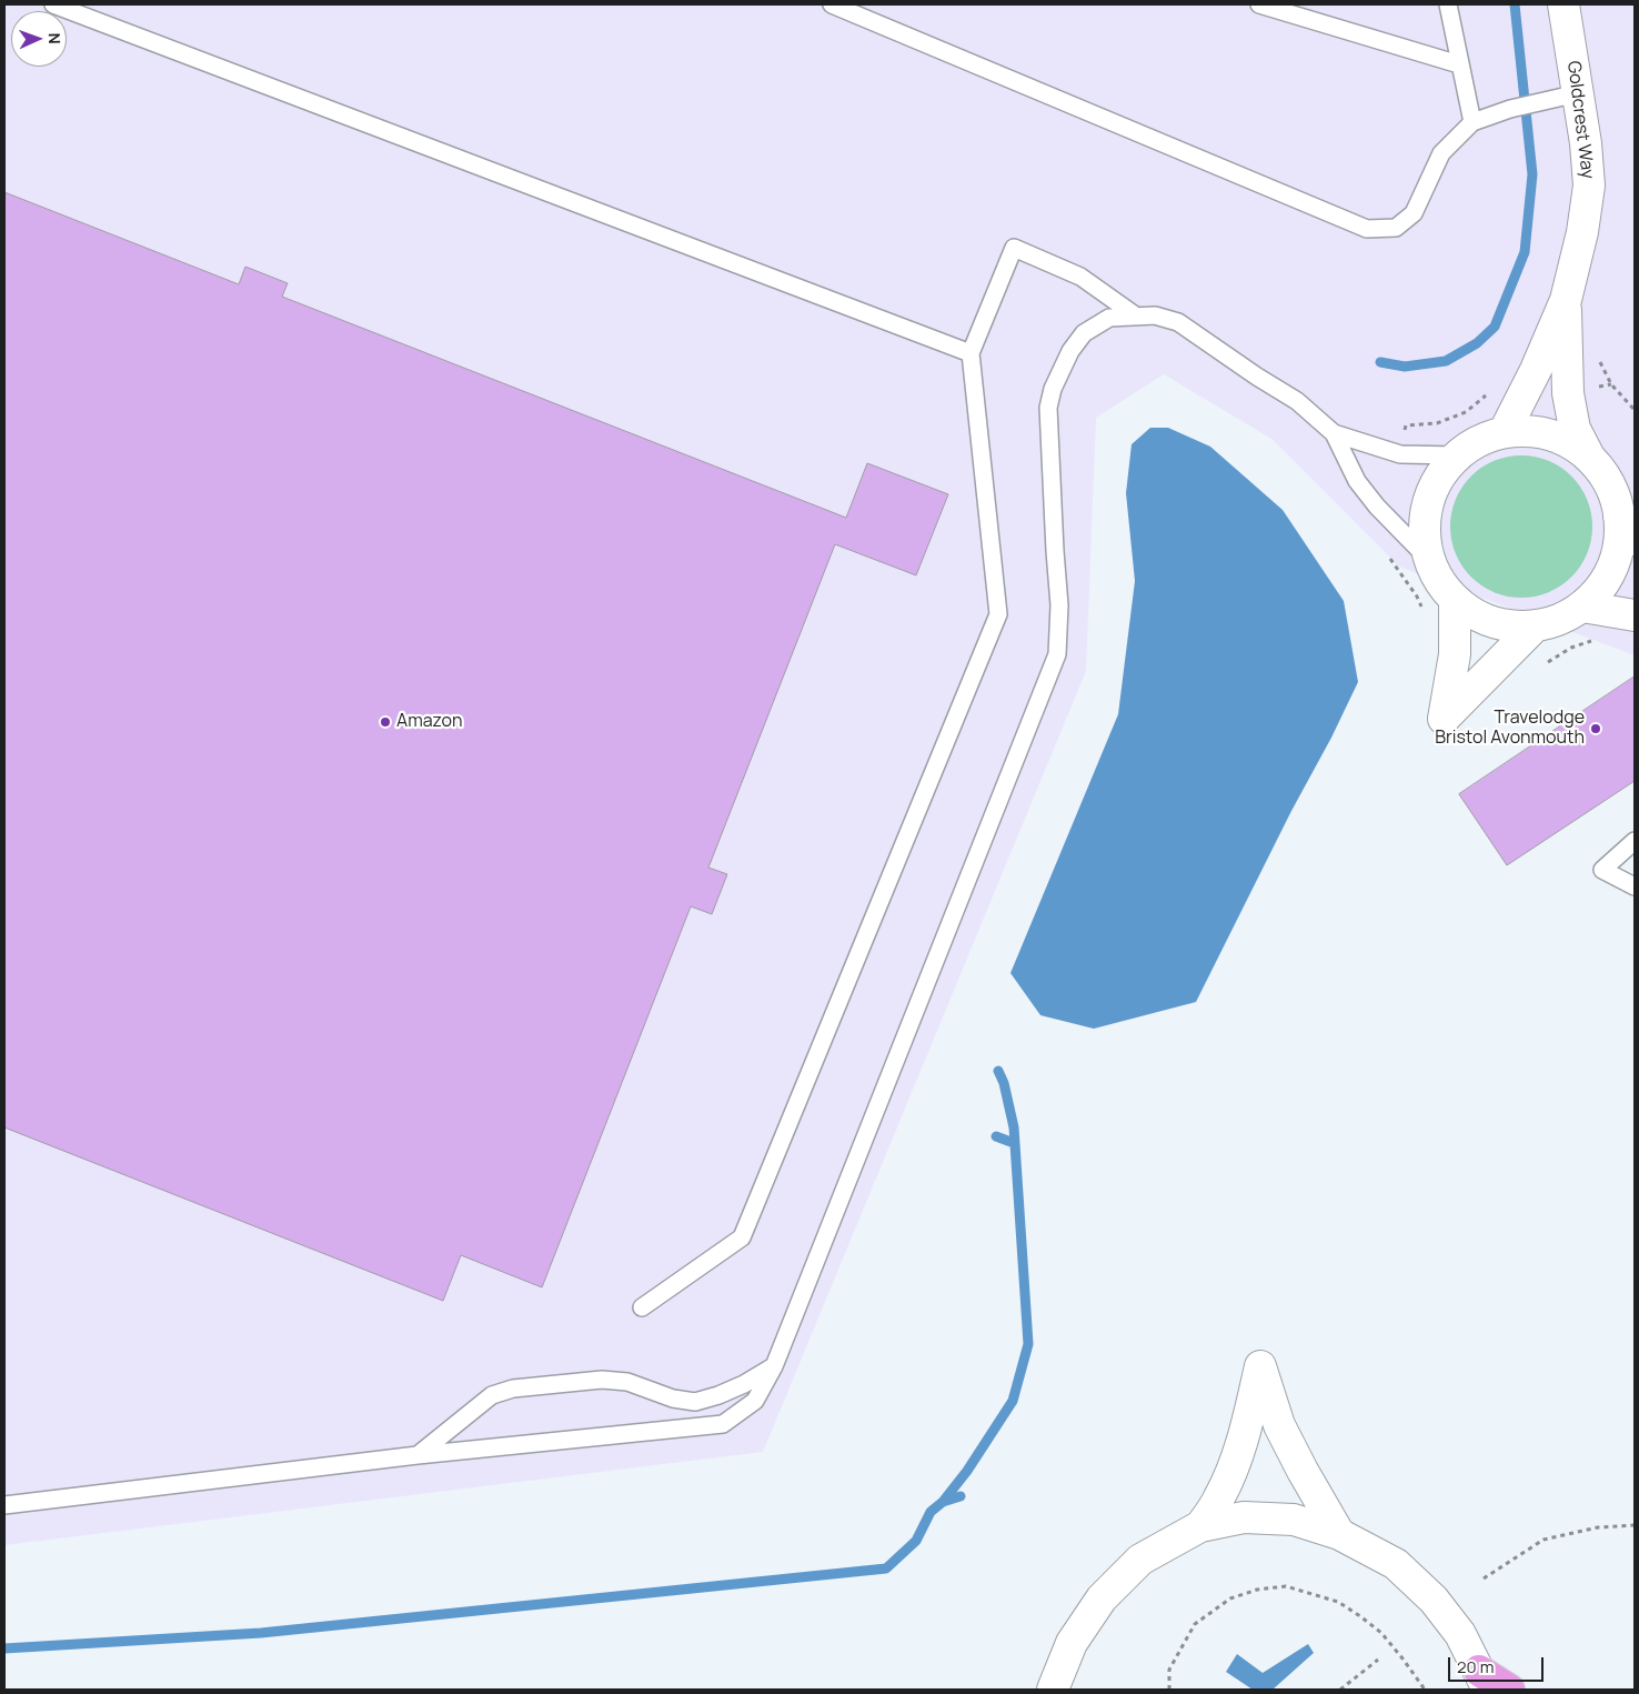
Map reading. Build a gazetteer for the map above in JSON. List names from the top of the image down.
{
  "streets": {
    "street": ["Goldcrest Way"]
  },
  "places": ["Amazon", "Travelodge Bristol Avonmouth"],
  "scale_bar": "20 m",
  "north": "right"
}
